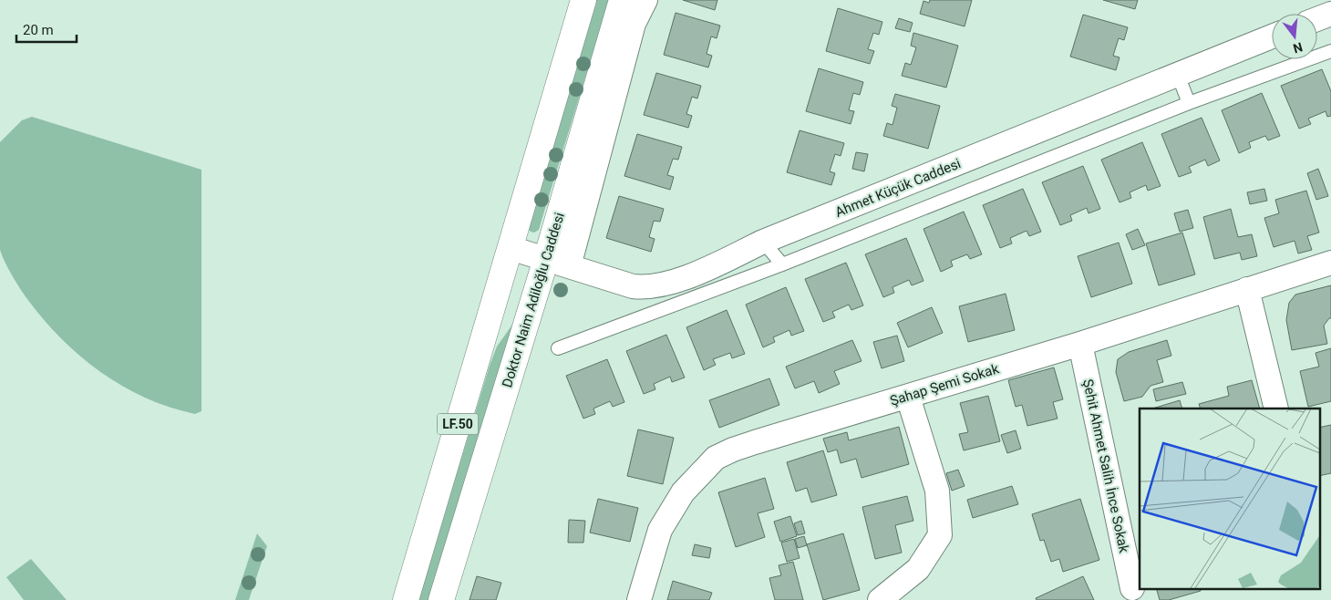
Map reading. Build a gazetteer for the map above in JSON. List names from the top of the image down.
{
  "streets": {
    "main road": ["Doktor Naim Adiloğlu Caddesi", "LF.50"],
    "street": ["Ahmet Küçük Caddesi", "Şahap Şemi Sokak", "Şehit Ahmet Salih İnce Sokak"]
  },
  "crossings": [
    ["Ahmet Küçük Caddesi", "Doktor Naim Adiloğlu Caddesi"],
    ["Ahmet Küçük Caddesi", "LF.50"],
    ["Şahap Şemi Sokak", "Şehit Ahmet Salih İnce Sokak"]
  ],
  "scale_bar": "20 m",
  "north": "bottom"
}
